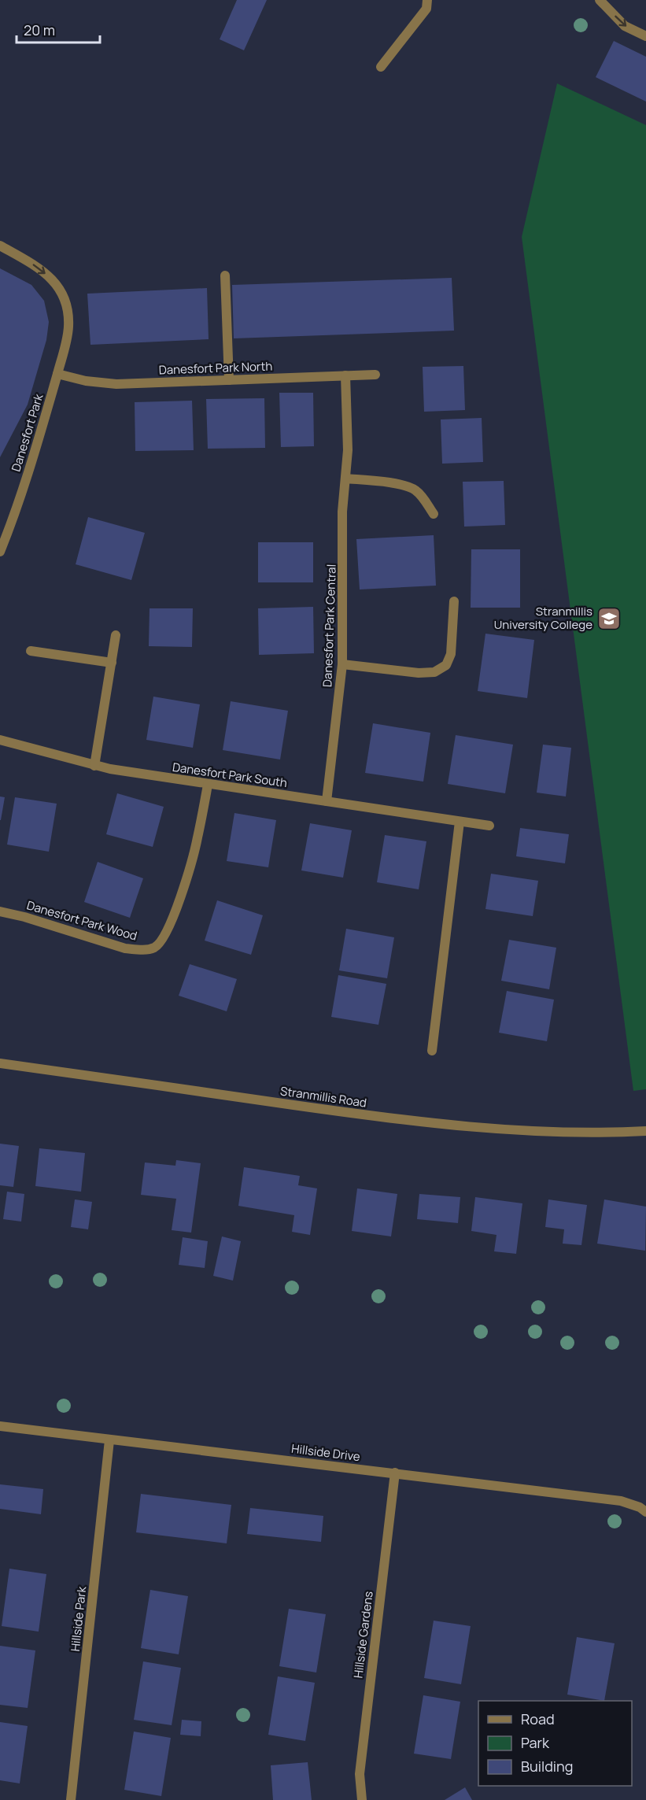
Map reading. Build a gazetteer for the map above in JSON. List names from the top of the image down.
{
  "streets": {
    "street": [
      "Danesfort Park North",
      "Danesfort Park",
      "Danesfort Park Central",
      "Danesfort Park South",
      "Danesfort Park Wood",
      "Stranmillis Road",
      "Hillside Drive",
      "Hillside Park",
      "Hillside Gardens"
    ]
  },
  "crossings": [
    ["Danesfort Park North", "Danesfort Park"],
    ["Danesfort Park North", "Danesfort Park Central"],
    ["Danesfort Park Central", "Danesfort Park South"],
    ["Danesfort Park South", "Danesfort Park Wood"],
    ["Hillside Drive", "Hillside Park"],
    ["Hillside Drive", "Hillside Gardens"]
  ],
  "one_way": ["Danesfort Park"],
  "places": {
    "school or university": ["Stranmillis University College"]
  },
  "legend": ["Road", "Park", "Building"],
  "scale_bar": "20 m"
}
